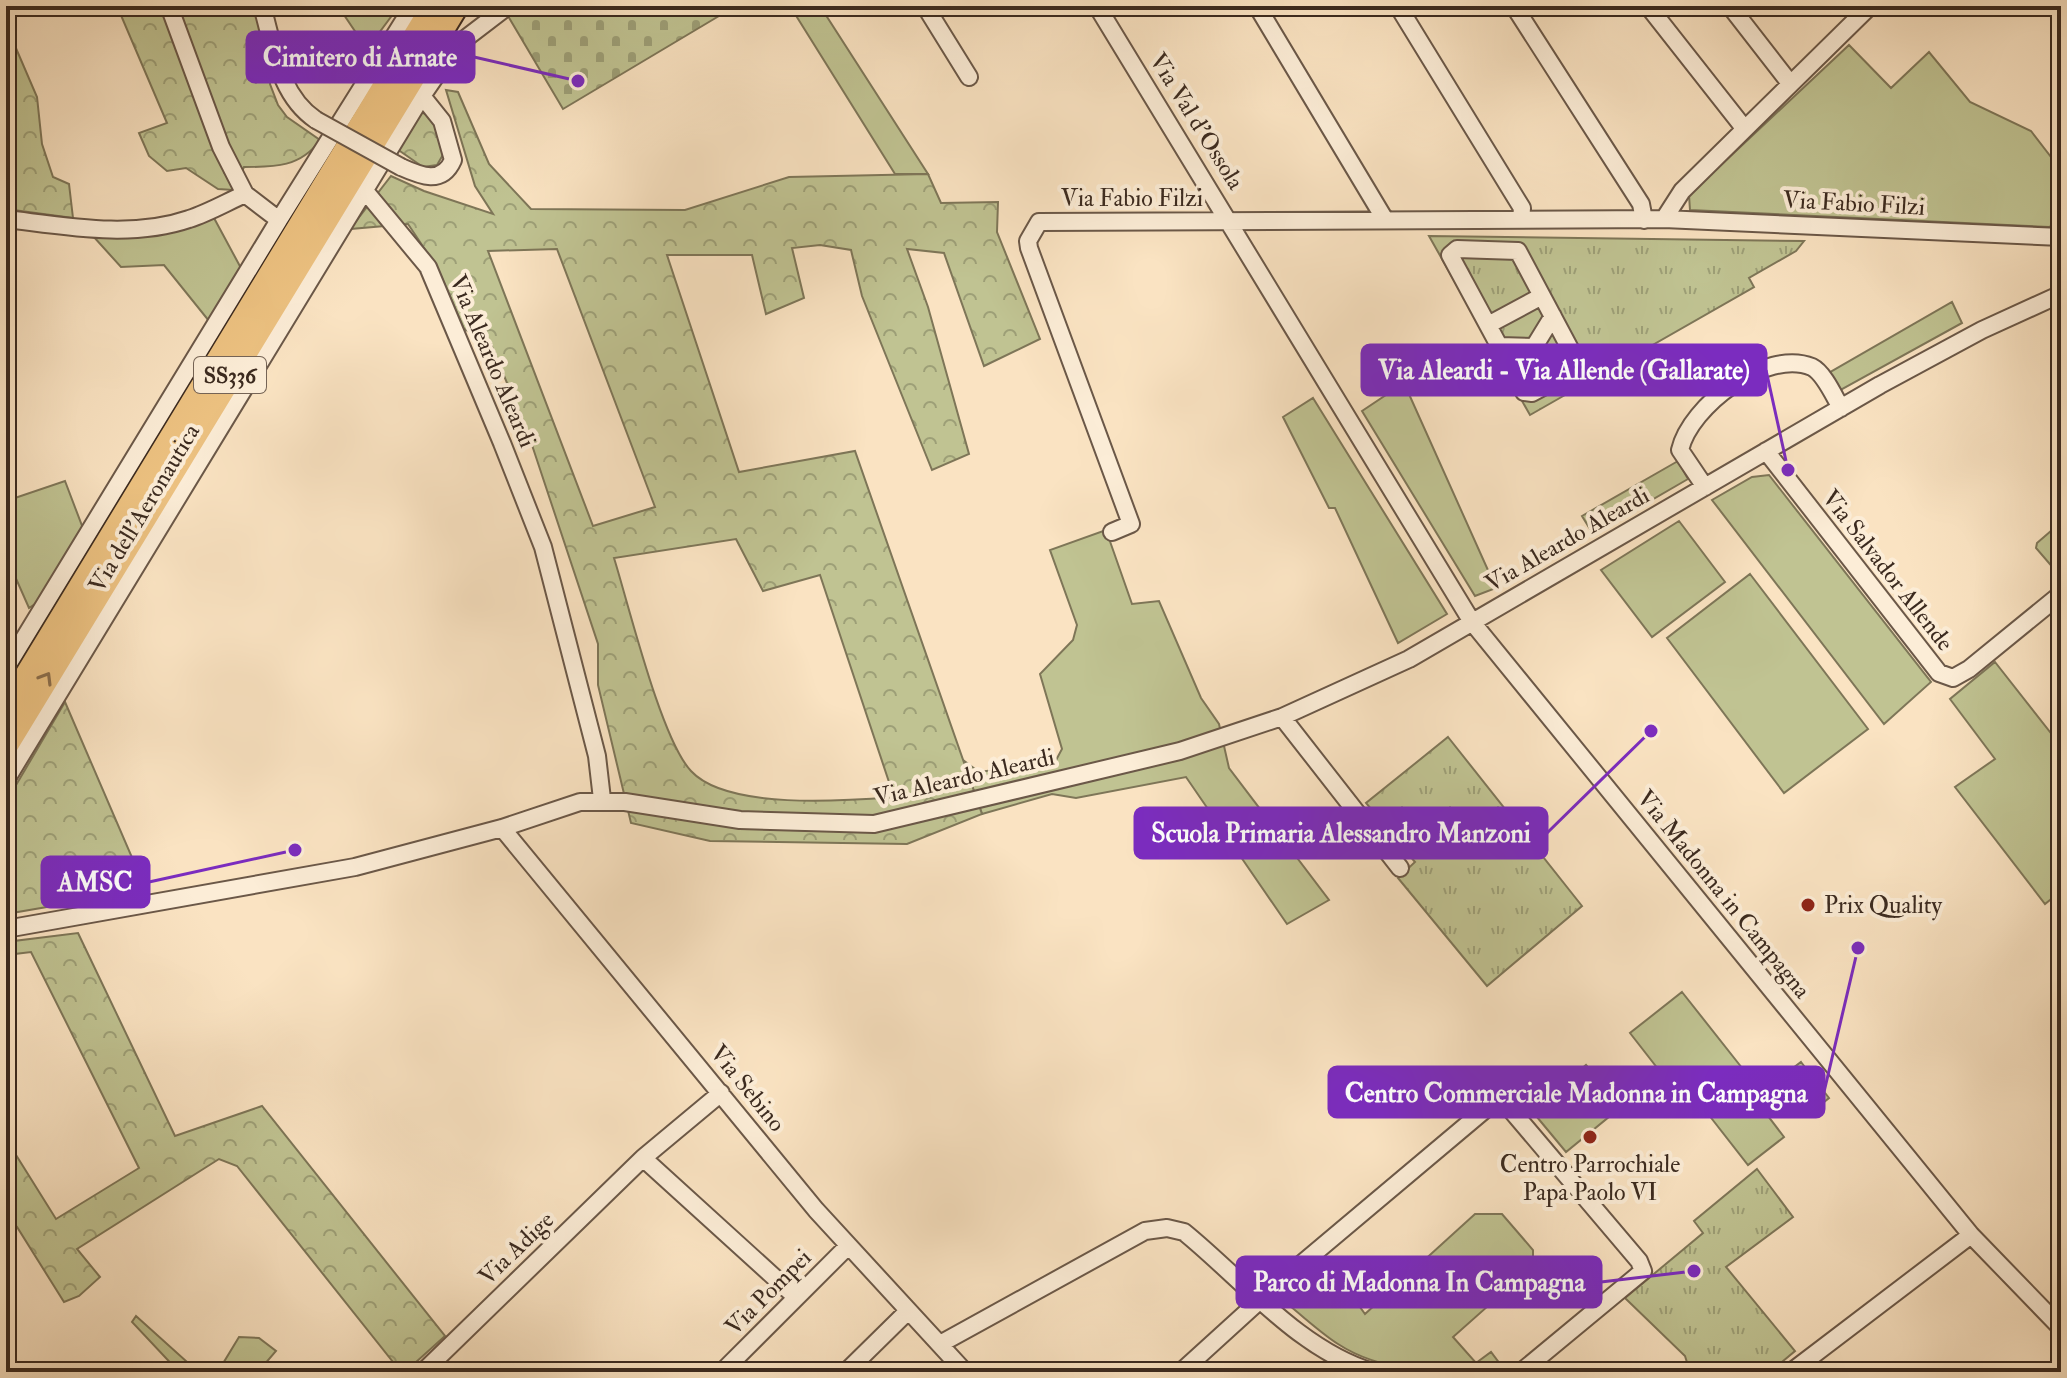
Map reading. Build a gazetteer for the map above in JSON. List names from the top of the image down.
{
  "streets": {
    "highway": ["SS336"],
    "street": [
      "Via Val d'Ossola",
      "Via Fabio Filzi",
      "Via Aleardo Aleardi",
      "Via dell'Aeronautica",
      "Via Salvador Allende",
      "Via Madonna in Campagna",
      "Via Sebino",
      "Via Adige",
      "Via Pompei"
    ]
  },
  "crossings": [
    ["Via Val d'Ossola", "Via Fabio Filzi"],
    ["Via Val d'Ossola", "Via Madonna in Campagna"],
    ["Via Fabio Filzi", "Via Madonna in Campagna"],
    ["Via Aleardo Aleardi", "Via dell'Aeronautica"],
    ["Via Aleardo Aleardi", "Via Salvador Allende"],
    ["Via Aleardo Aleardi", "Via Madonna in Campagna"],
    ["Via Aleardo Aleardi", "Via Sebino"],
    ["Via Sebino", "Via Adige"],
    ["Via Sebino", "Via Pompei"]
  ],
  "places": [
    "Cimitero di Arnate",
    "Via Aleardi - Via Allende (Gallarate)",
    "Scuola Primaria Alessandro Manzoni",
    "AMSC",
    "Prix Quality",
    "Centro Commerciale Madonna in Campagna",
    "Centro Parrochiale Papa Paolo VI",
    "Parco di Madonna In Campagna"
  ]
}
